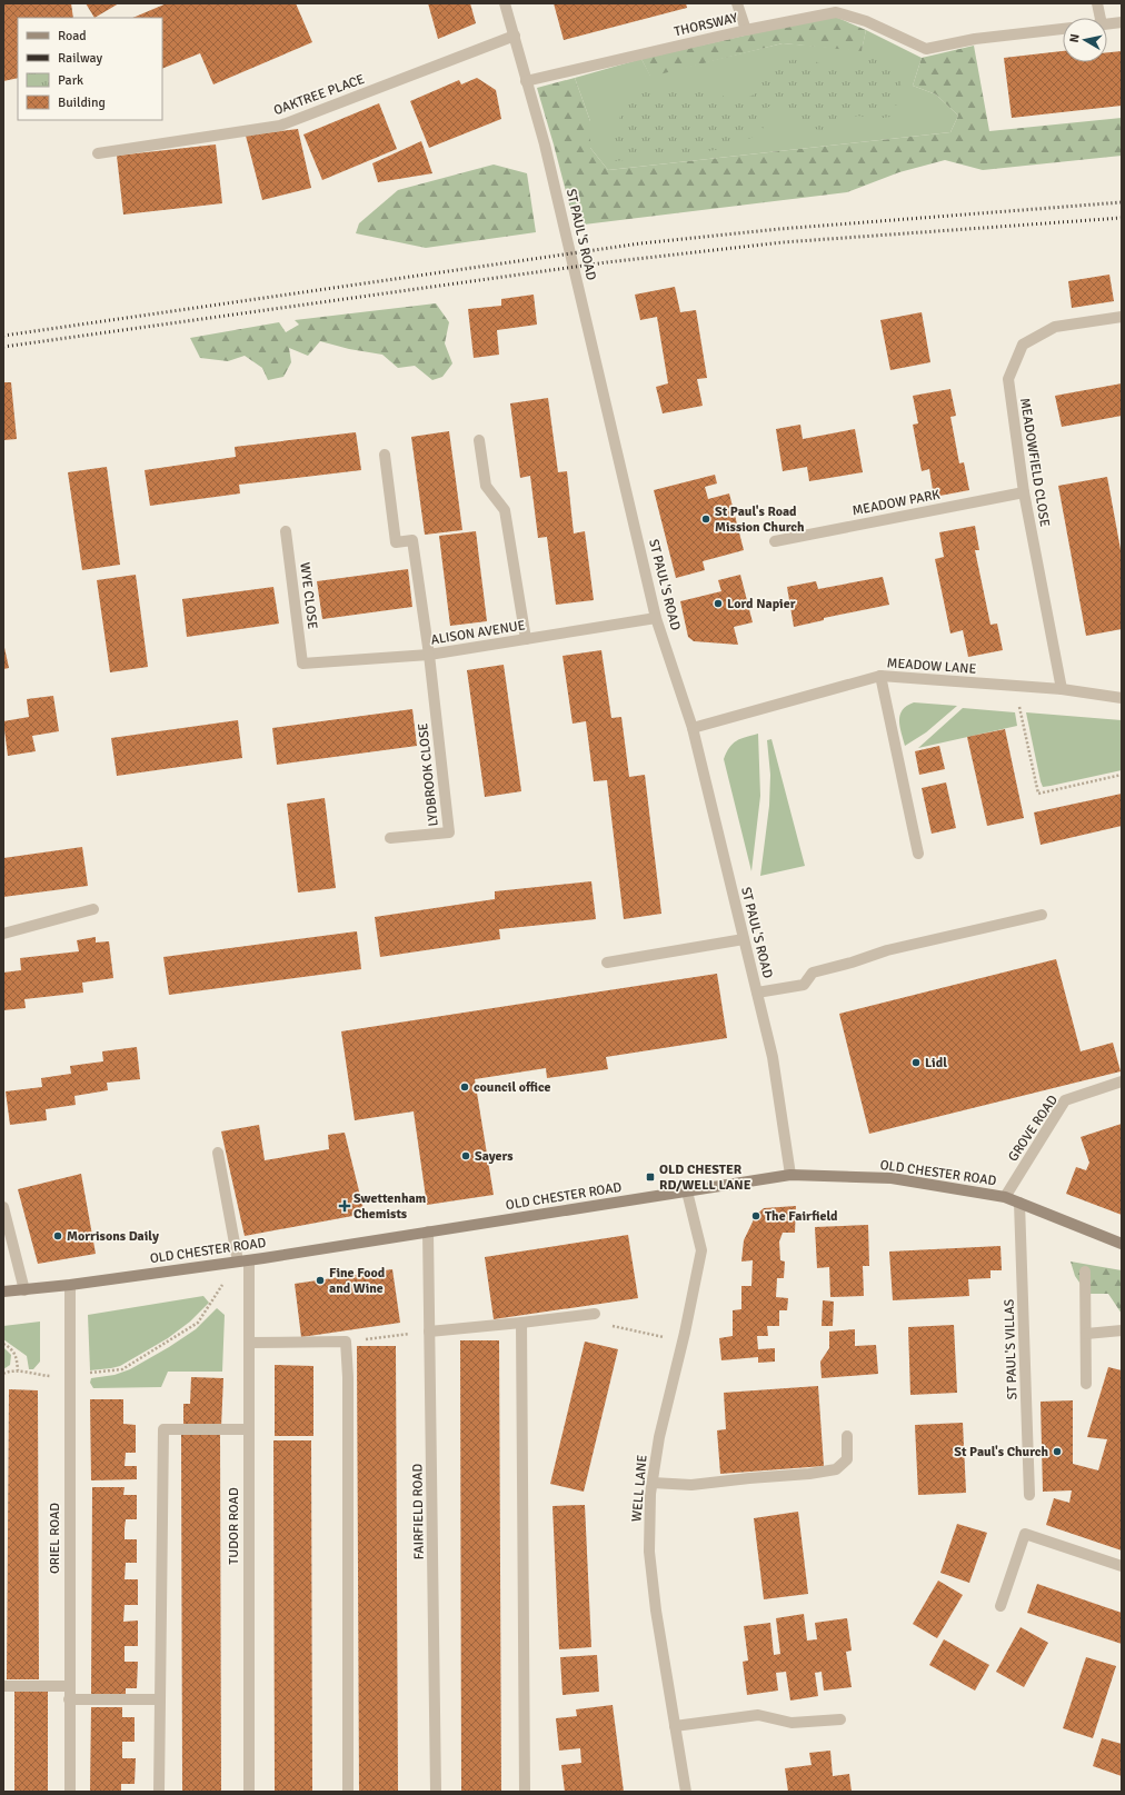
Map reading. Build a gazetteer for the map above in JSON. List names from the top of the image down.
{
  "streets": {
    "main road": ["OLD CHESTER ROAD"],
    "street": [
      "THORSWAY",
      "OAKTREE PLACE",
      "ST PAUL'S ROAD",
      "MEADOWFIELD CLOSE",
      "MEADOW PARK",
      "WYE CLOSE",
      "ALISON AVENUE",
      "MEADOW LANE",
      "LYDBROOK CLOSE",
      "GROVE ROAD",
      "ST PAUL'S VILLAS",
      "WELL LANE",
      "FAIRFIELD ROAD",
      "TUDOR ROAD",
      "ORIEL ROAD"
    ]
  },
  "crossings": [
    ["THORSWAY", "ST PAUL'S ROAD"],
    ["OAKTREE PLACE", "ST PAUL'S ROAD"],
    ["ST PAUL'S ROAD", "ALISON AVENUE"],
    ["ST PAUL'S ROAD", "MEADOW LANE"],
    ["ST PAUL'S ROAD", "OLD CHESTER ROAD"],
    ["MEADOWFIELD CLOSE", "MEADOW PARK"],
    ["MEADOWFIELD CLOSE", "MEADOW LANE"],
    ["WYE CLOSE", "ALISON AVENUE"],
    ["ALISON AVENUE", "LYDBROOK CLOSE"],
    ["GROVE ROAD", "OLD CHESTER ROAD"],
    ["OLD CHESTER ROAD", "ST PAUL'S VILLAS"],
    ["OLD CHESTER ROAD", "WELL LANE"],
    ["OLD CHESTER ROAD", "FAIRFIELD ROAD"],
    ["OLD CHESTER ROAD", "TUDOR ROAD"],
    ["OLD CHESTER ROAD", "ORIEL ROAD"]
  ],
  "places": {
    "other": [
      "St Paul's Road Mission Church",
      "Lord Napier",
      "Lidl",
      "council office",
      "Sayers",
      "The Fairfield",
      "Morrisons Daily",
      "Fine Food and Wine",
      "St Paul's Church"
    ],
    "transit": ["OLD CHESTER RD/WELL LANE"],
    "health": ["Swettenham Chemists"]
  },
  "legend": [
    "Road",
    "Railway",
    "Park",
    "Building"
  ],
  "north": "left"
}
